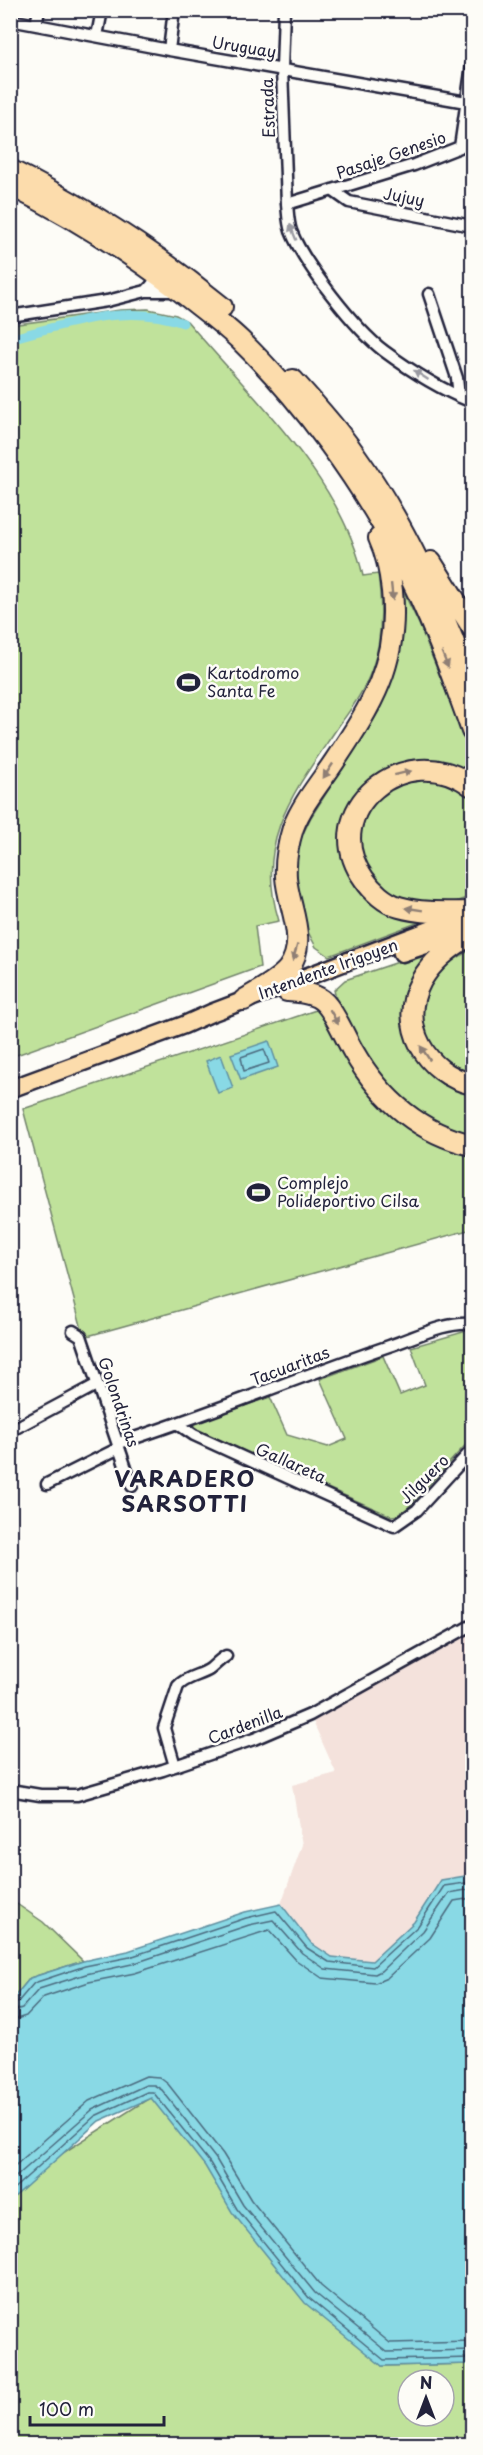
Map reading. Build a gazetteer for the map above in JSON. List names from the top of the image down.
{
  "streets": {
    "main road": ["Intendente Irigoyen"],
    "street": [
      "Uruguay",
      "Estrada",
      "Pasaje Genesio",
      "Jujuy",
      "Tacuaritas",
      "Golondrinas",
      "Gallareta",
      "Jilguero",
      "Cardenilla"
    ]
  },
  "crossings": [
    ["Uruguay", "Estrada"],
    ["Uruguay", "Pasaje Genesio"],
    ["Estrada", "Pasaje Genesio"],
    ["Pasaje Genesio", "Jujuy"],
    ["Tacuaritas", "Golondrinas"],
    ["Tacuaritas", "Gallareta"],
    ["Gallareta", "Jilguero"]
  ],
  "one_way": ["Estrada"],
  "districts": ["VARADERO SARSOTTI"],
  "places": {
    "sports": ["Kartodromo Santa Fe", "Complejo Polideportivo Cilsa"]
  },
  "scale_bar": "100 m",
  "north": "top"
}
